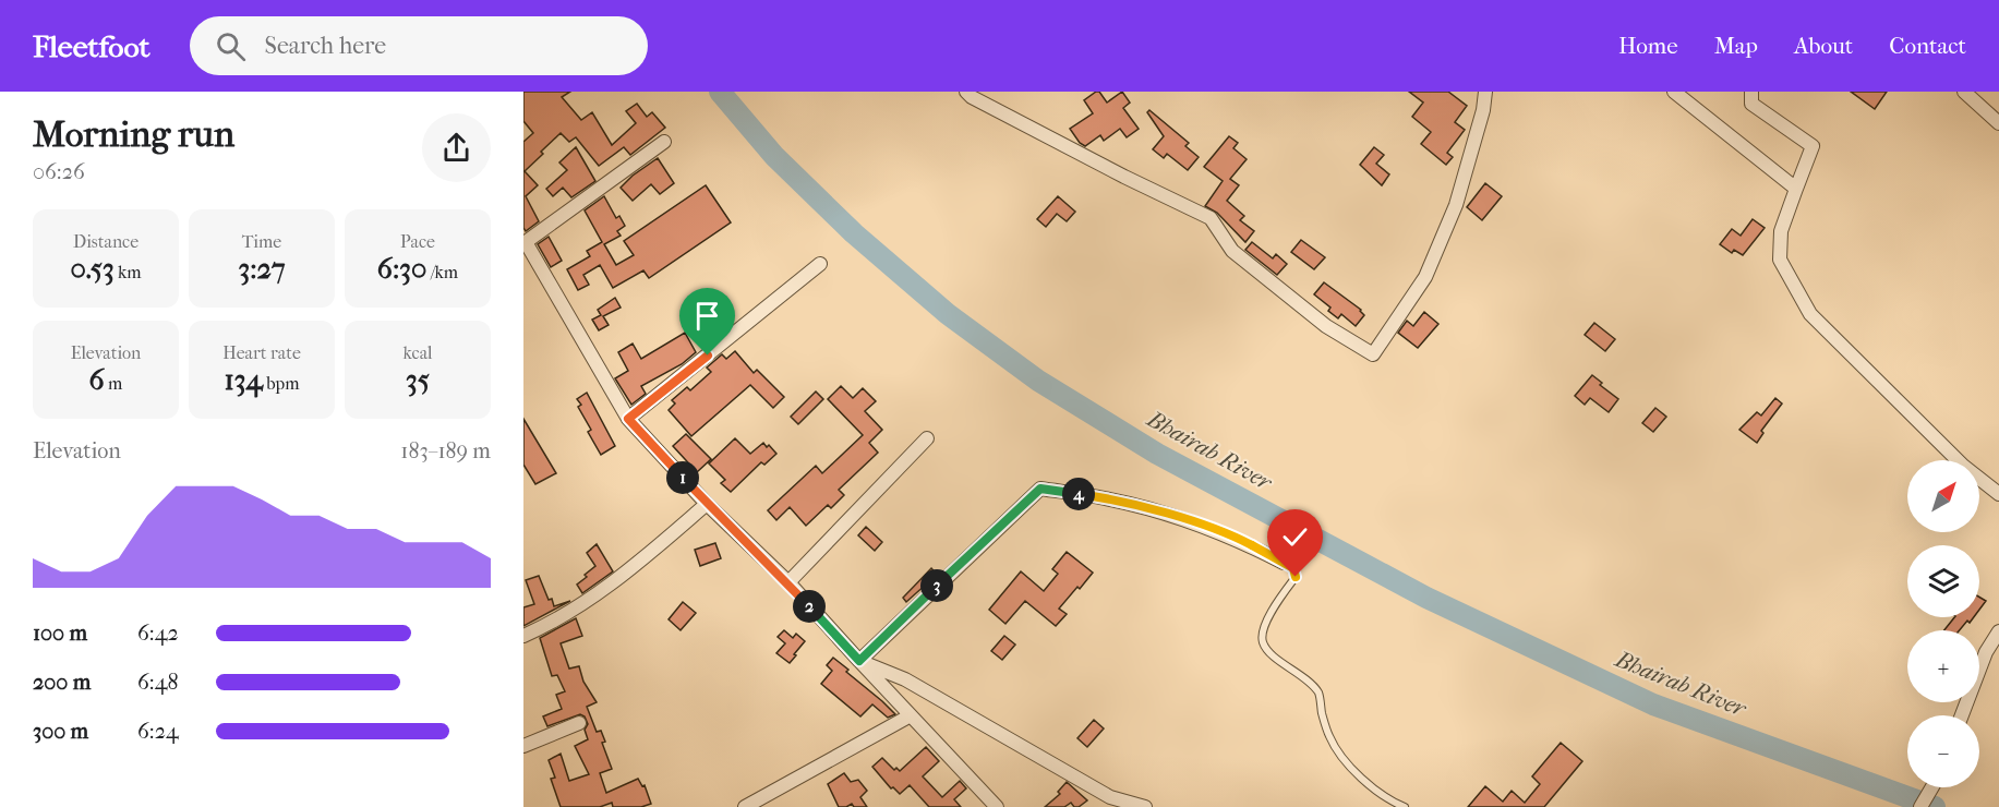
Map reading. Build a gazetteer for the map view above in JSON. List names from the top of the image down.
{
  "water": ["Bhairab River"],
  "north": "top right",
  "page": {
    "header": "Fleetfoot",
    "search": "Search here",
    "nav": [
      "Home",
      "Map",
      "About",
      "Contact"
    ],
    "heading": ["Morning run", "06:26"],
    "stats": [
      ["Distance", "0.53 km"],
      ["Time", "3:27"],
      ["Pace", "6:30 /km"],
      ["Elevation", "6 m"],
      ["Heart rate", "134 bpm"],
      ["kcal", "35"]
    ],
    "chart": ["Elevation", "183–189 m"],
    "map_buttons": ["+", "−"],
    "pins": [
      "1",
      "4",
      "3",
      "2"
    ],
    "list": [
      {
        "name": "100 m",
        "note": "6:42"
      },
      {
        "name": "200 m",
        "note": "6:48"
      },
      {
        "name": "300 m",
        "note": "6:24"
      }
    ]
  }
}
